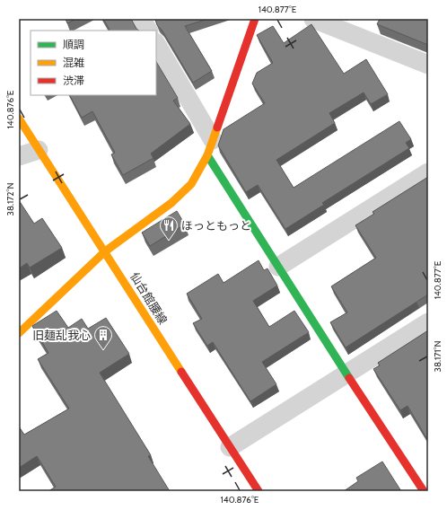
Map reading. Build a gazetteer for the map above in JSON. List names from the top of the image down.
{
  "streets": {
    "street": ["仙台館腰線"]
  },
  "places": {
    "restaurant": ["ほっともっと"],
    "building": ["旧麺乱我心"]
  },
  "legend": ["順調", "混雑", "渋滞"],
  "coordinates": [
    "140.877°E",
    "140.876°E",
    "38.172°N",
    "38.171°N"
  ]
}
